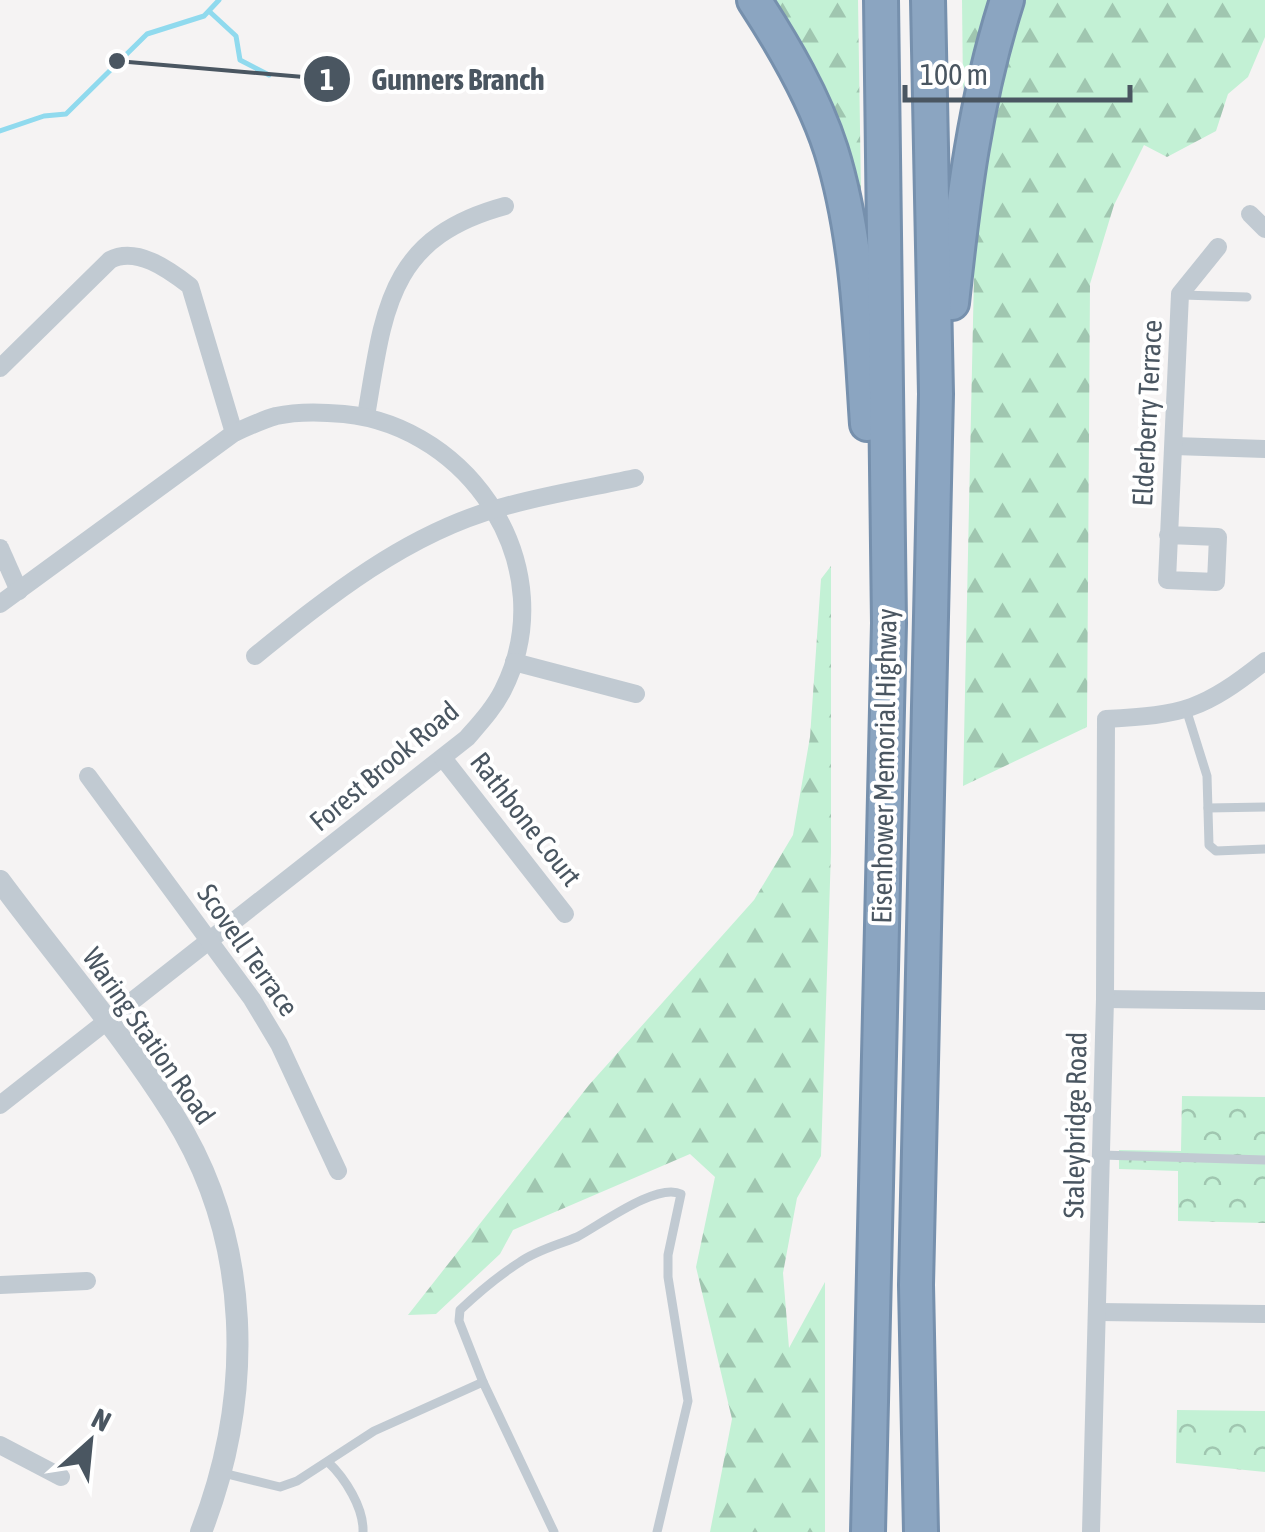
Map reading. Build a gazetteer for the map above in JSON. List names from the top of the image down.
{
  "streets": {
    "highway": ["Eisenhower Memorial Highway"],
    "street": [
      "Elderberry Terrace",
      "Forest Brook Road",
      "Rathbone Court",
      "Scovell Terrace",
      "Waring Station Road",
      "Staleybridge Road"
    ]
  },
  "crossings": [
    ["Forest Brook Road", "Rathbone Court"],
    ["Forest Brook Road", "Scovell Terrace"],
    ["Forest Brook Road", "Waring Station Road"]
  ],
  "places": ["Gunners Branch"],
  "scale_bar": "100 m",
  "north": "top right"
}
